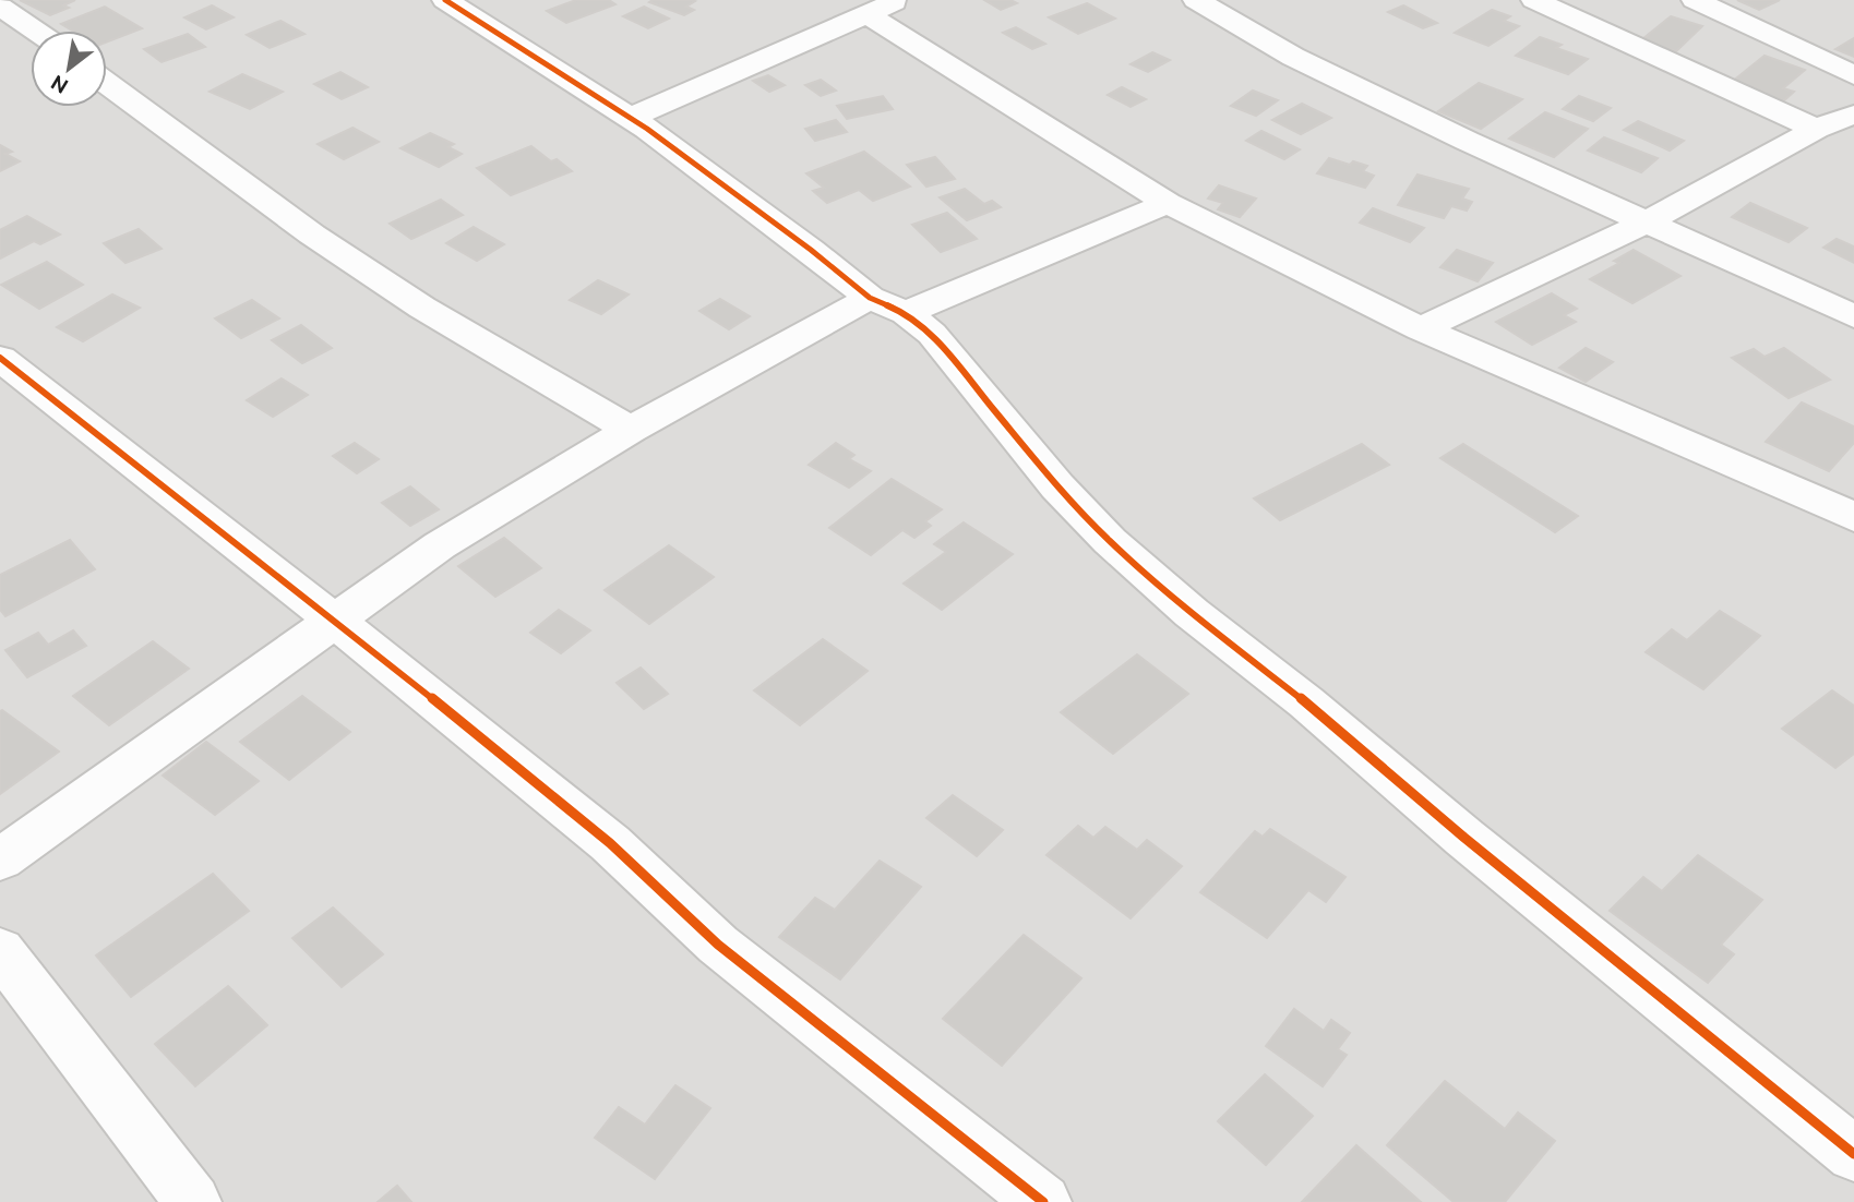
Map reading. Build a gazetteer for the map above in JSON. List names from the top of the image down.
{
  "north": "bottom left"
}
